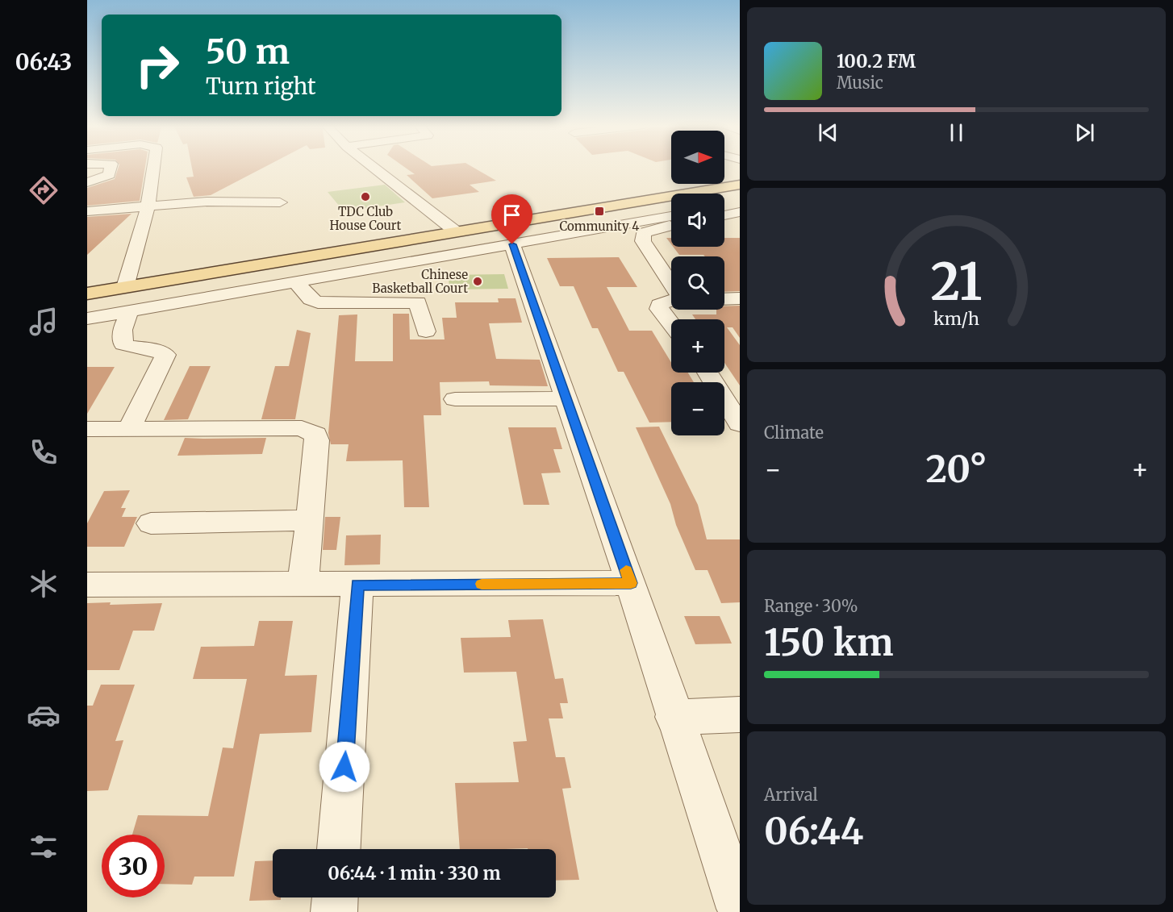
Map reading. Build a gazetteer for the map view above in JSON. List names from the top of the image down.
{
  "places": {
    "other": ["TDC Club House Court", "Chinese Basketball Court"],
    "transit": ["Community 4"]
  },
  "north": "right",
  "page": {
    "tabs": "06:43",
    "turn": ["50 m", "Turn right"],
    "song": ["100.2 FM", "Music"],
    "map_buttons": ["+", "−"],
    "tile": [
      "Climate",
      ["Range · 30%", "150 km"],
      ["Arrival", "06:44"]
    ],
    "heat": ["−", "20°", "+"],
    "limit": "30",
    "trip": "06:44 · 1 min · 330 m",
    "gauge": ["21", "km/h"]
  }
}
